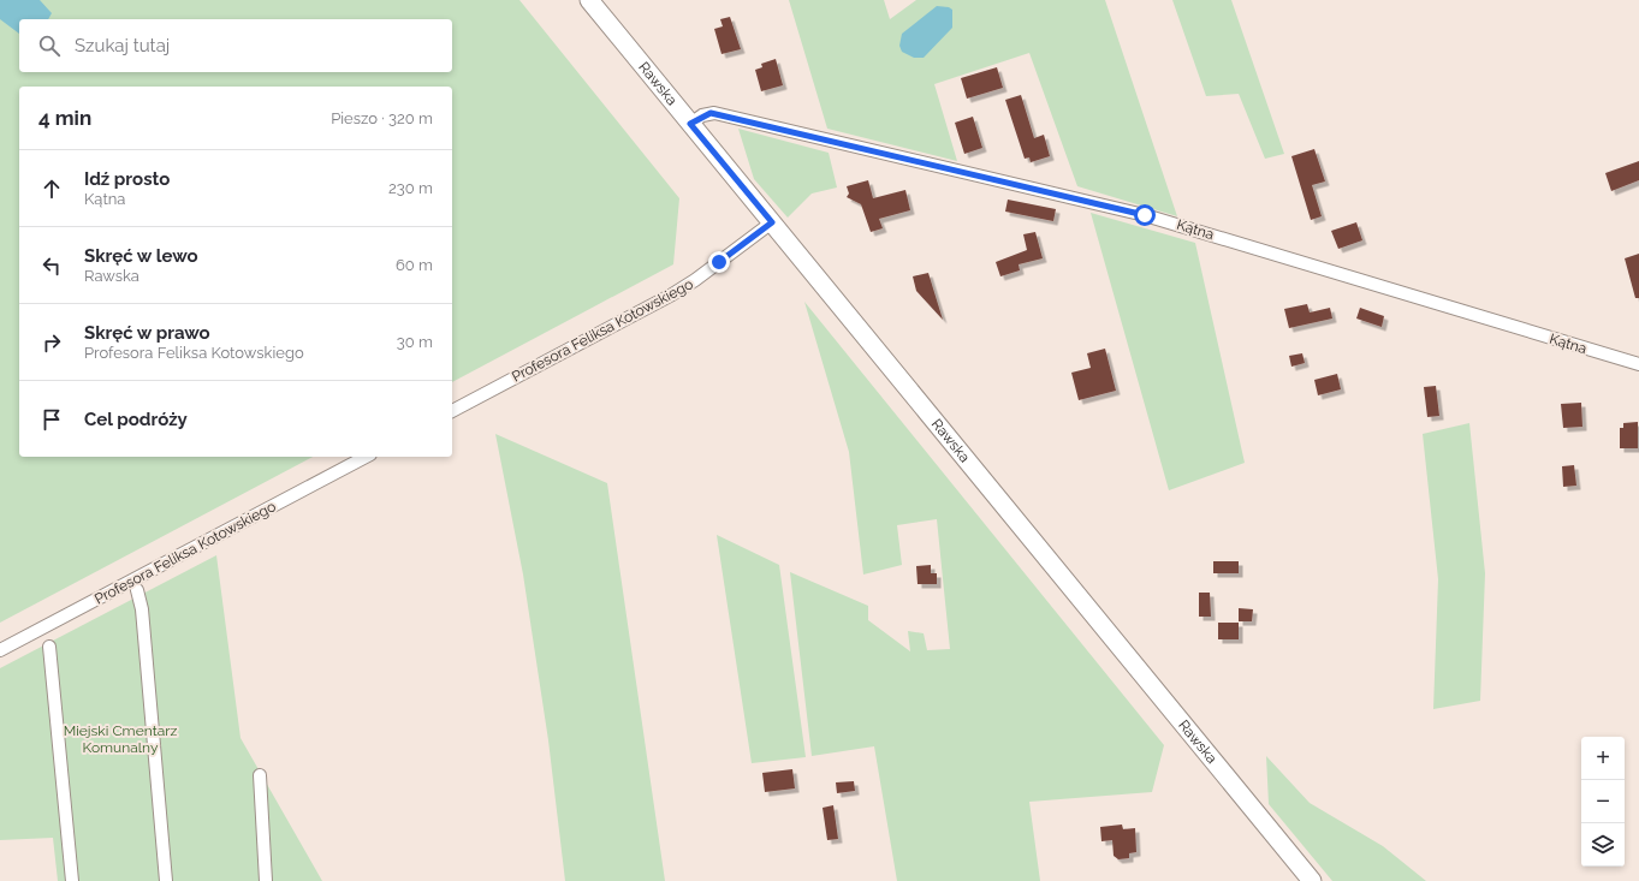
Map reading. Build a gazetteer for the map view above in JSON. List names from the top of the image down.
{
  "streets": {
    "main road": ["Rawska"],
    "street": ["Kątna", "Profesora Feliksa Kotowskiego"]
  },
  "crossings": [
    ["Rawska", "Kątna"],
    ["Rawska", "Profesora Feliksa Kotowskiego"]
  ],
  "parks": ["Miejski Cmentarz Komunalny"],
  "page": {
    "search": "Szukaj tutaj",
    "heading": ["4 min", "Pieszo · 320 m"],
    "list": [
      ["Idź prosto", "Kątna", "230 m"],
      ["Skręć w lewo", "Rawska", "60 m"],
      ["Skręć w prawo", "Profesora Feliksa Kotowskiego", "30 m"],
      "Cel podróży"
    ],
    "map_buttons": ["+", "−"]
  }
}
